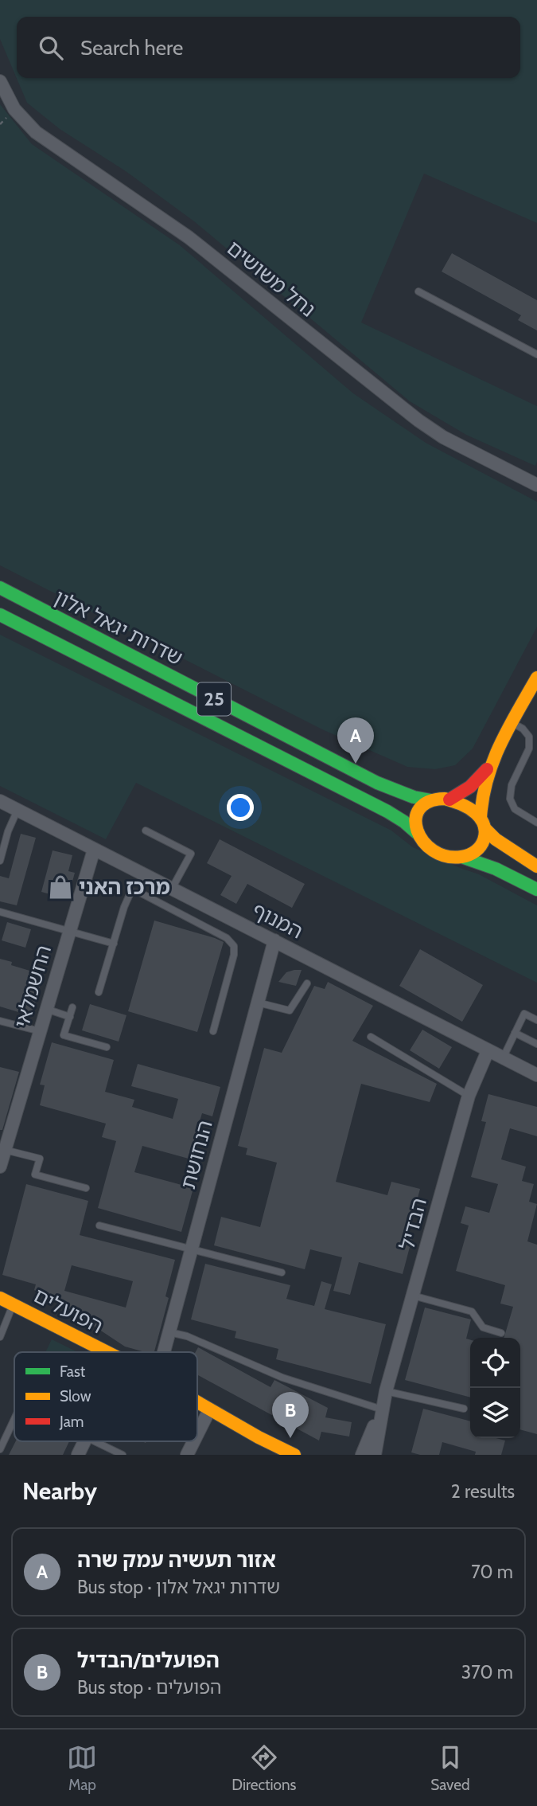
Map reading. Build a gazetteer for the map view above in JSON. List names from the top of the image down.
{
  "streets": {
    "main road": ["שדרות יגאל אלון", "25", "הפועלים"],
    "street": [
      "נחל משושים",
      "המנוף",
      "החשמלאי",
      "הנחושת",
      "הבדיל"
    ]
  },
  "crossings": [
    ["שדרות יגאל אלון", "25"],
    ["המנוף", "החשמלאי"],
    ["המנוף", "הנחושת"],
    ["המנוף", "הבדיל"]
  ],
  "places": {
    "shop": ["מרכז האני"]
  },
  "legend": ["Fast", "Slow", "Jam"],
  "page": {
    "search": "Search here",
    "pins": ["A", "B"],
    "heading": ["Nearby", "2 results"],
    "list": [
      {
        "mark": "A",
        "name": "אזור תעשיה עמק שרה",
        "note": "Bus stop · שדרות יגאל אלון",
        "value": "70 m"
      },
      {
        "mark": "B",
        "name": "הפועלים/הבדיל",
        "note": "Bus stop · הפועלים",
        "value": "370 m"
      }
    ],
    "nav": ["Map", "Directions", "Saved"]
  }
}
